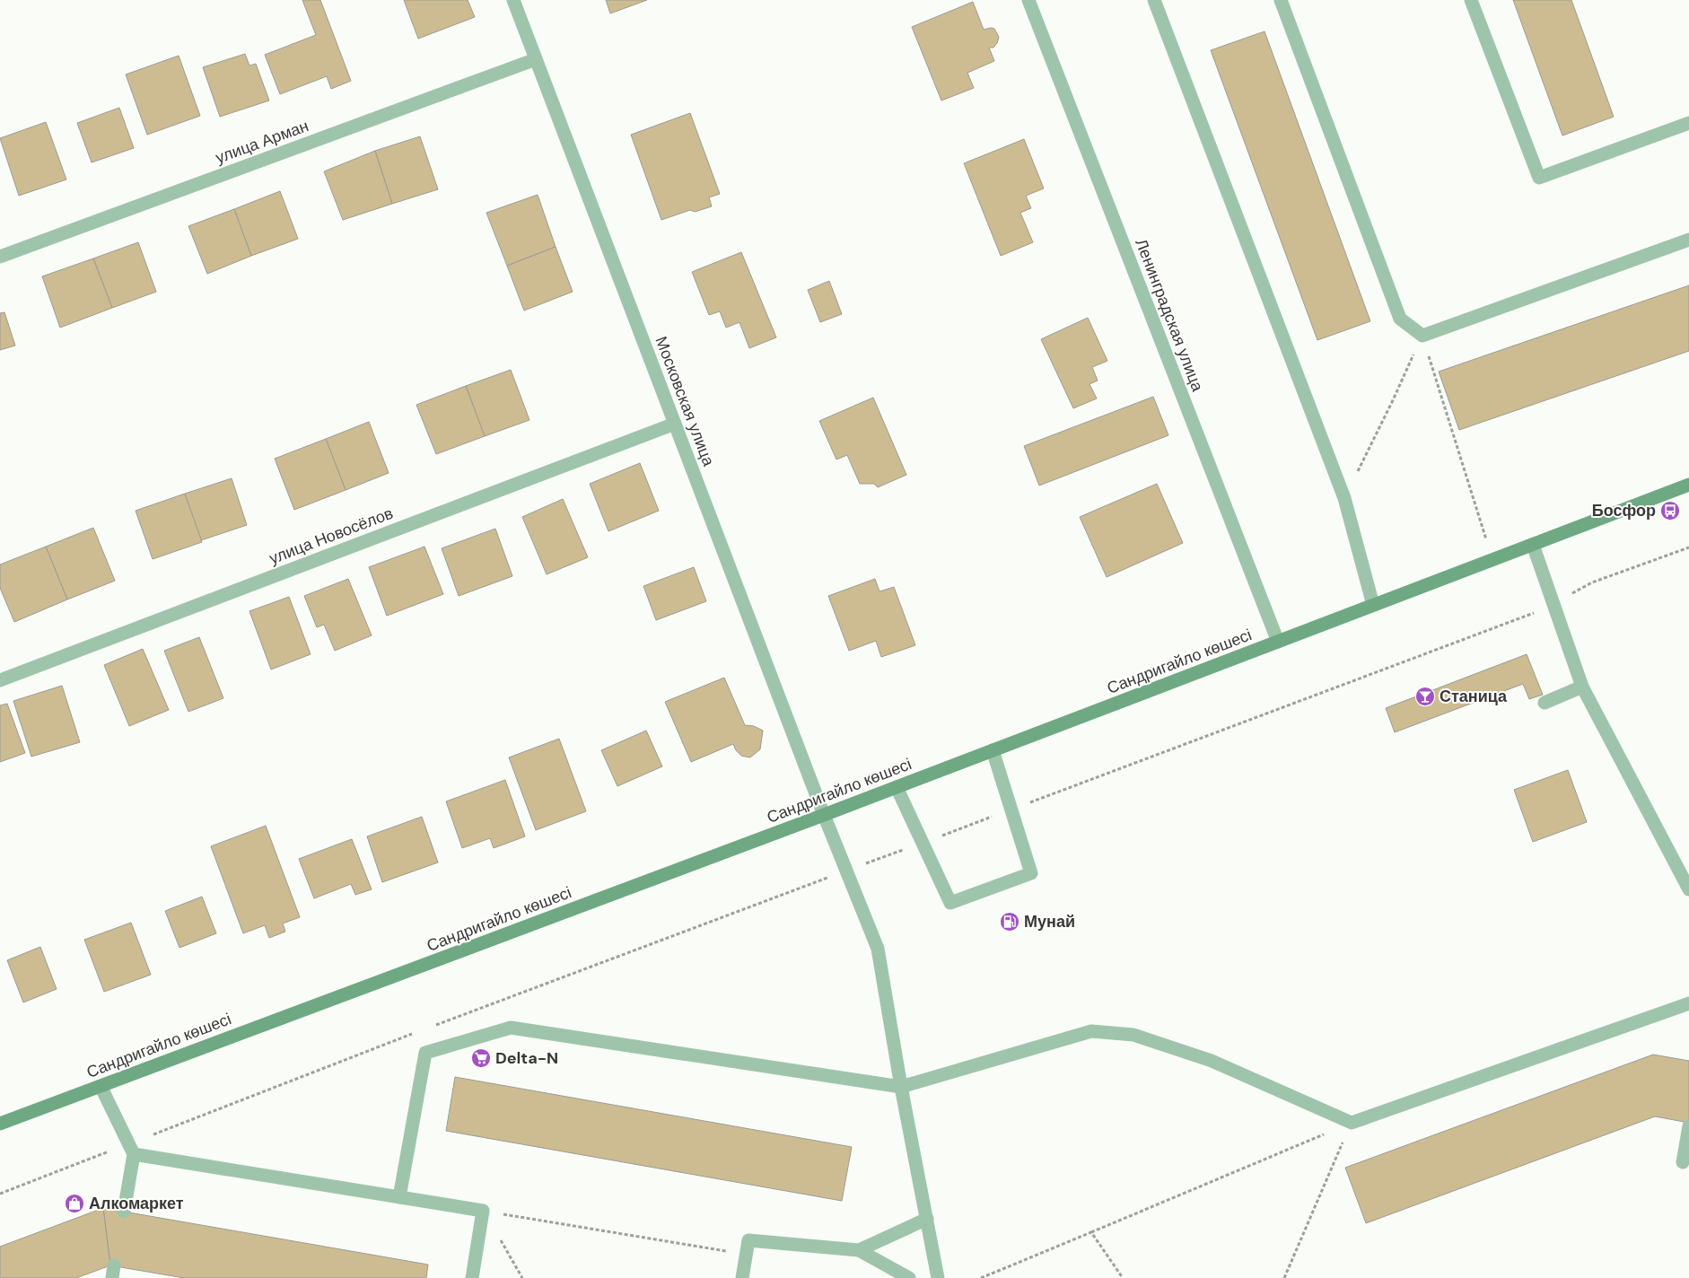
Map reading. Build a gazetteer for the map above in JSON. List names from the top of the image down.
{
  "streets": {
    "street": ["Сандригайло көшесі"],
    "lane": [
      "улица Арман",
      "Ленинградская улица",
      "Московская улица",
      "улица Новосёлов"
    ]
  },
  "crossings": [
    ["улица Арман", "Московская улица"],
    ["Ленинградская улица", "Сандригайло көшесі"],
    ["Московская улица", "улица Новосёлов"],
    ["Московская улица", "Сандригайло көшесі"]
  ],
  "places": {
    "bus stop": ["Босфор"],
    "bar": ["Станица"],
    "fuel station": ["Мунай"],
    "supermarket": ["Delta-N"],
    "shop": ["Алкомаркет"]
  }
}
